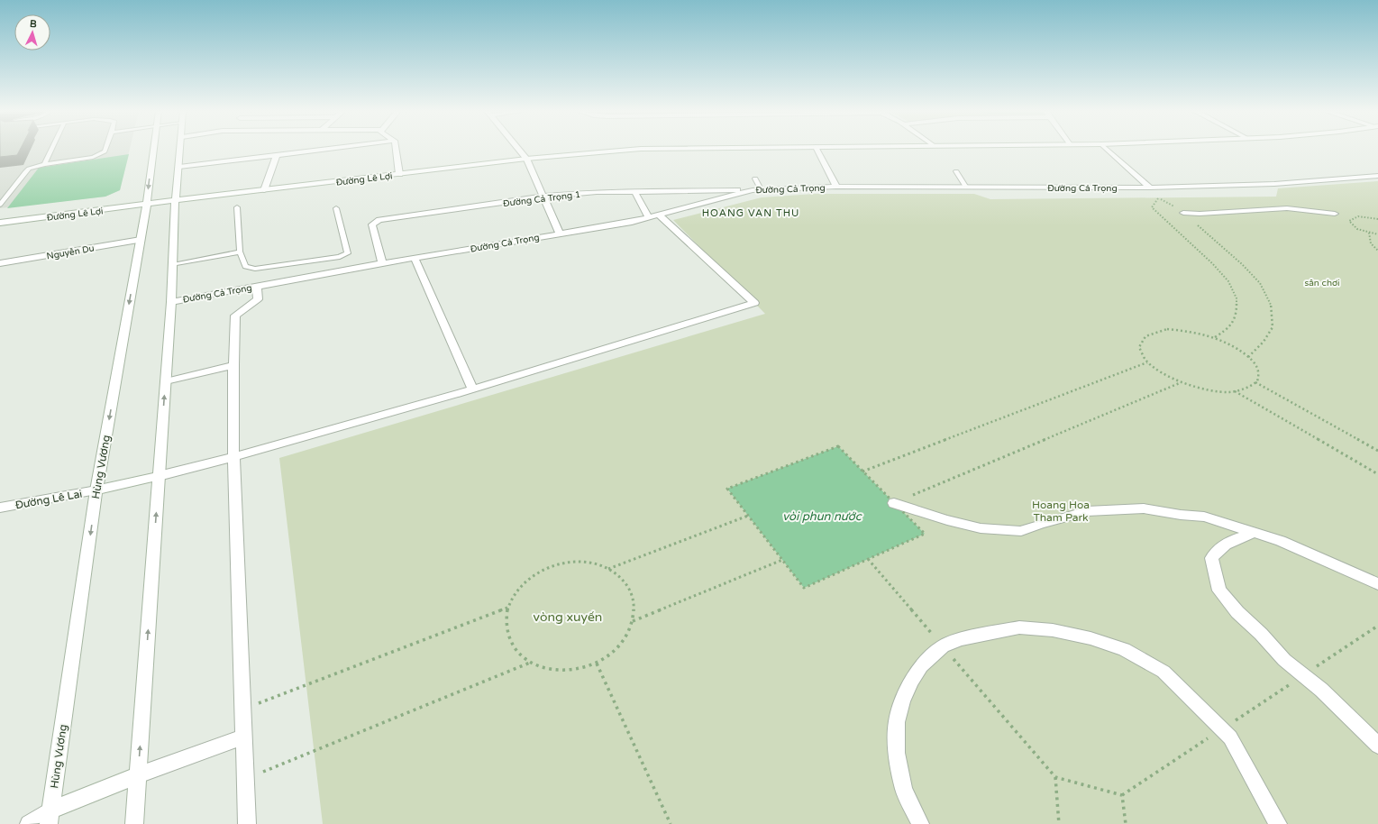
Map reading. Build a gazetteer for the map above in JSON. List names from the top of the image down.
{
  "streets": {
    "street": [
      "Đường Lê Lợi",
      "Đường Cả Trọng",
      "Đường Cả Trọng 1",
      "Nguyễn Du",
      "Hùng Vương",
      "Đường Lê Lai"
    ]
  },
  "crossings": [
    ["Đường Lê Lợi", "Hùng Vương"],
    ["Đường Cả Trọng", "Đường Cả Trọng 1"],
    ["Đường Cả Trọng", "Đường Lê Lai"],
    ["Nguyễn Du", "Hùng Vương"],
    ["Hùng Vương", "Đường Lê Lai"]
  ],
  "districts": ["HOANG VAN THU"],
  "water": ["vòi phun nước"],
  "parks": ["sân chơi", "Hoang Hoa Tham Park", "vòng xuyến"],
  "north": "top"
}
